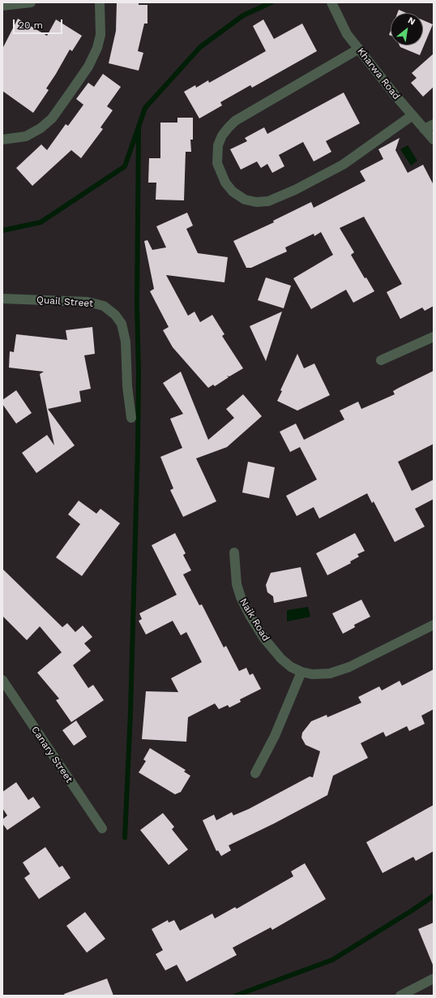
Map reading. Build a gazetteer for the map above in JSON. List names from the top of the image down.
{
  "streets": {
    "street": [
      "Kharwa Road",
      "Quail Street",
      "Naik Road",
      "Canary Street"
    ]
  },
  "scale_bar": "20 m",
  "north": "top right"
}
